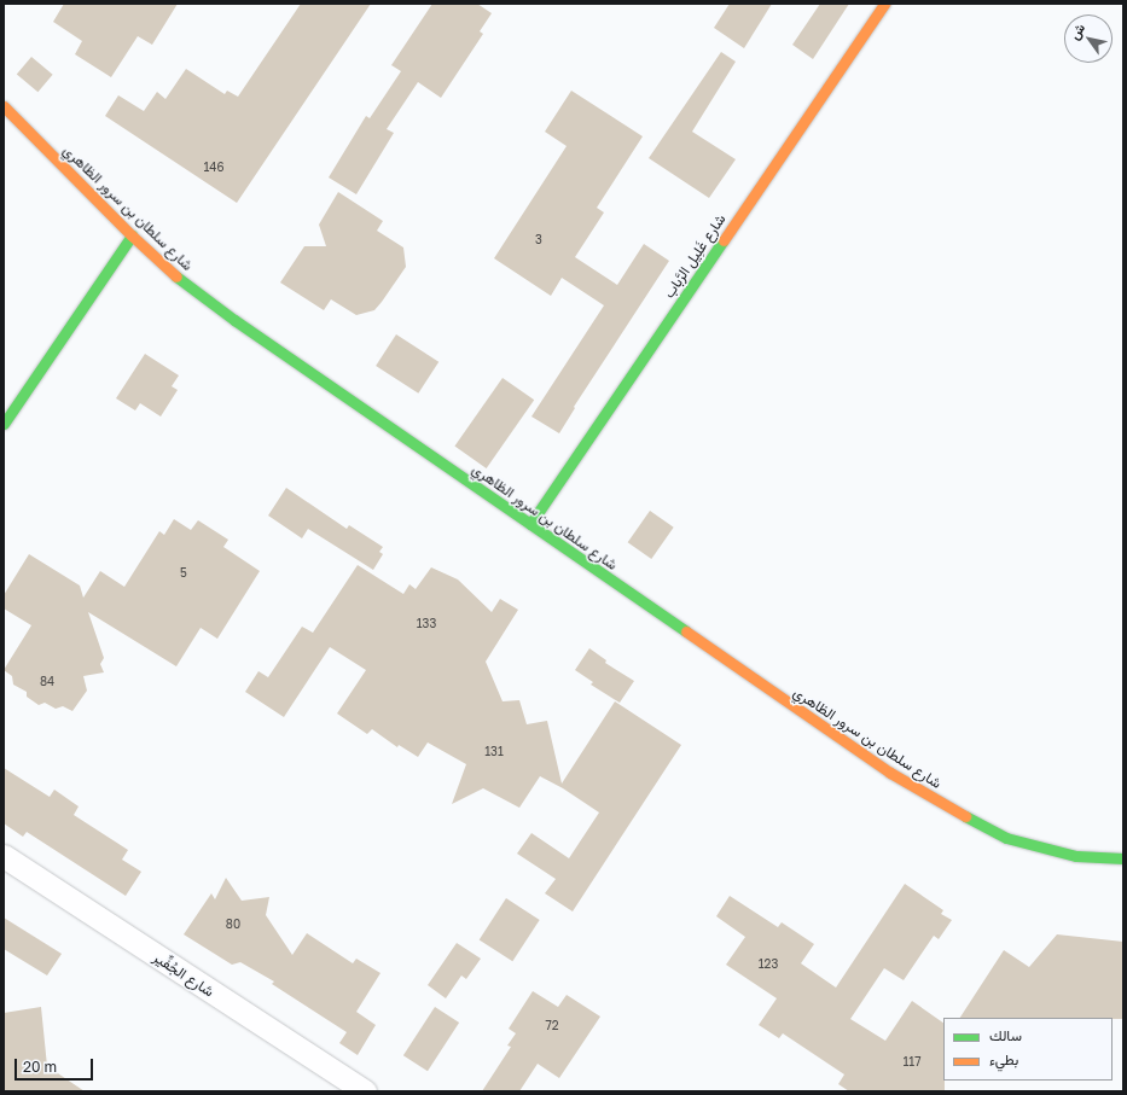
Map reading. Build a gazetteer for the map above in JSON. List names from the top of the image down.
{
  "streets": {
    "street": ["شارع سلطان بن سرور الظاهري", "شارع غَلِيل الرَّباب", "شارع الجُفِّير"]
  },
  "crossings": [
    ["شارع سلطان بن سرور الظاهري", "شارع غَلِيل الرَّباب"]
  ],
  "house_numbers": [
    "146",
    "3",
    "5",
    "133",
    "84",
    "131",
    "80",
    "123",
    "72",
    "117"
  ],
  "legend": ["سالك", "بطيء"],
  "scale_bar": "20 m",
  "north": "top left"
}
